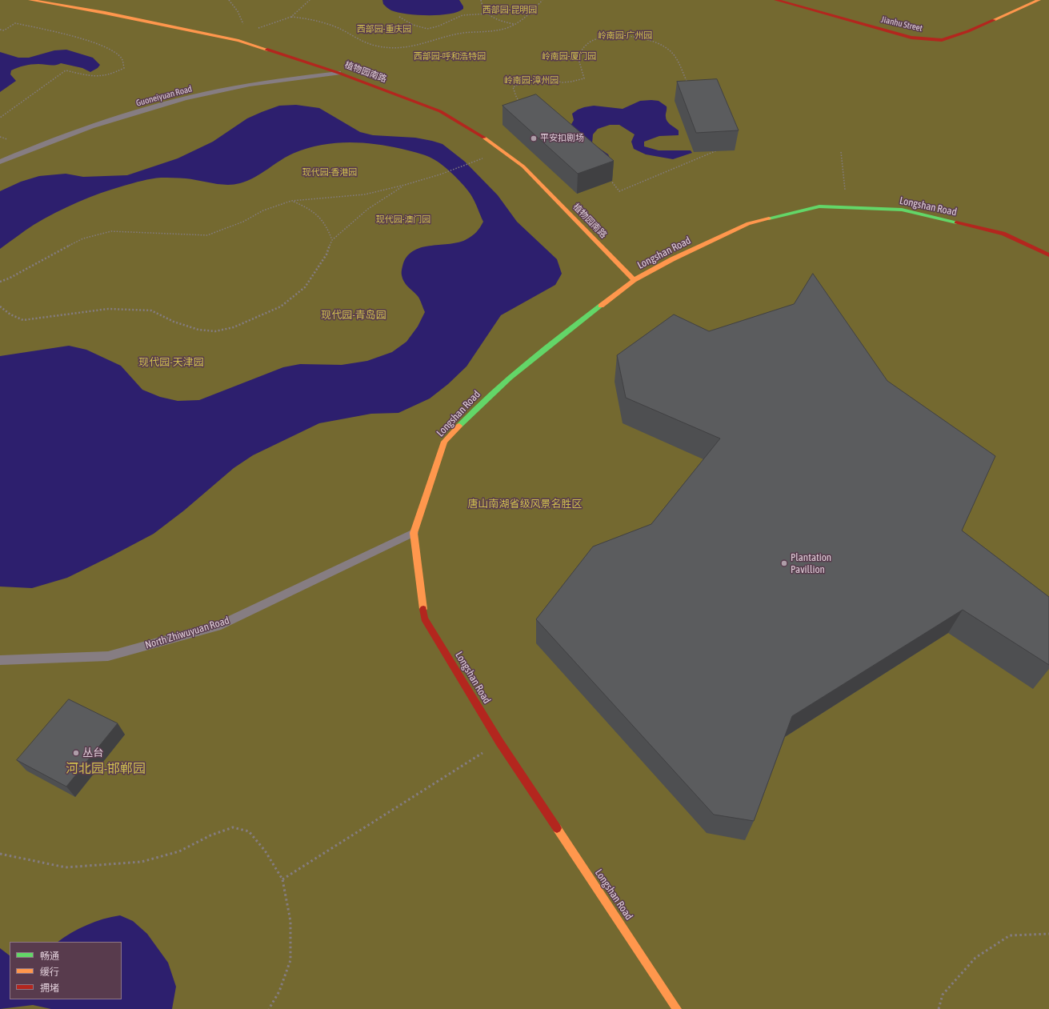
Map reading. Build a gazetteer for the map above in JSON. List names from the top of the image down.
{
  "streets": {
    "street": [
      "Jianhu Street",
      "植物园南路",
      "Guoneiyuan Road",
      "Longshan Road",
      "North Zhiwuyuan Road"
    ]
  },
  "crossings": [
    ["植物园南路", "Guoneiyuan Road"],
    ["植物园南路", "Longshan Road"],
    ["Longshan Road", "North Zhiwuyuan Road"]
  ],
  "parks": [
    "西部园-昆明园",
    "西部园-重庆园",
    "岭南园-广州园",
    "西部园-呼和浩特园",
    "岭南园-厦门园",
    "岭南园-漳州园",
    "现代园-香港园",
    "现代园-澳门园",
    "现代园-青岛园",
    "现代园-天津园",
    "唐山南湖省级风景名胜区",
    "河北园-邯郸园"
  ],
  "places": ["平安扣剧场", "Plantation Pavillion", "丛台"],
  "legend": ["畅通", "缓行", "拥堵"]
}
